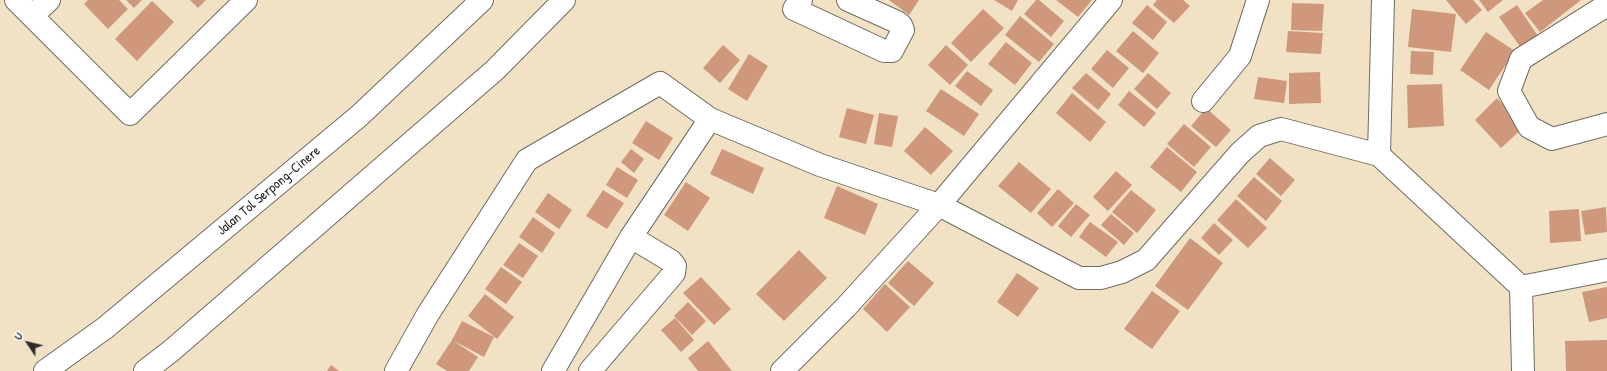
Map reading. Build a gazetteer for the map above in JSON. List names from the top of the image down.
{
  "streets": {
    "main road": ["Jalan Tol Serpong–Cinere"]
  },
  "north": "top left"
}
